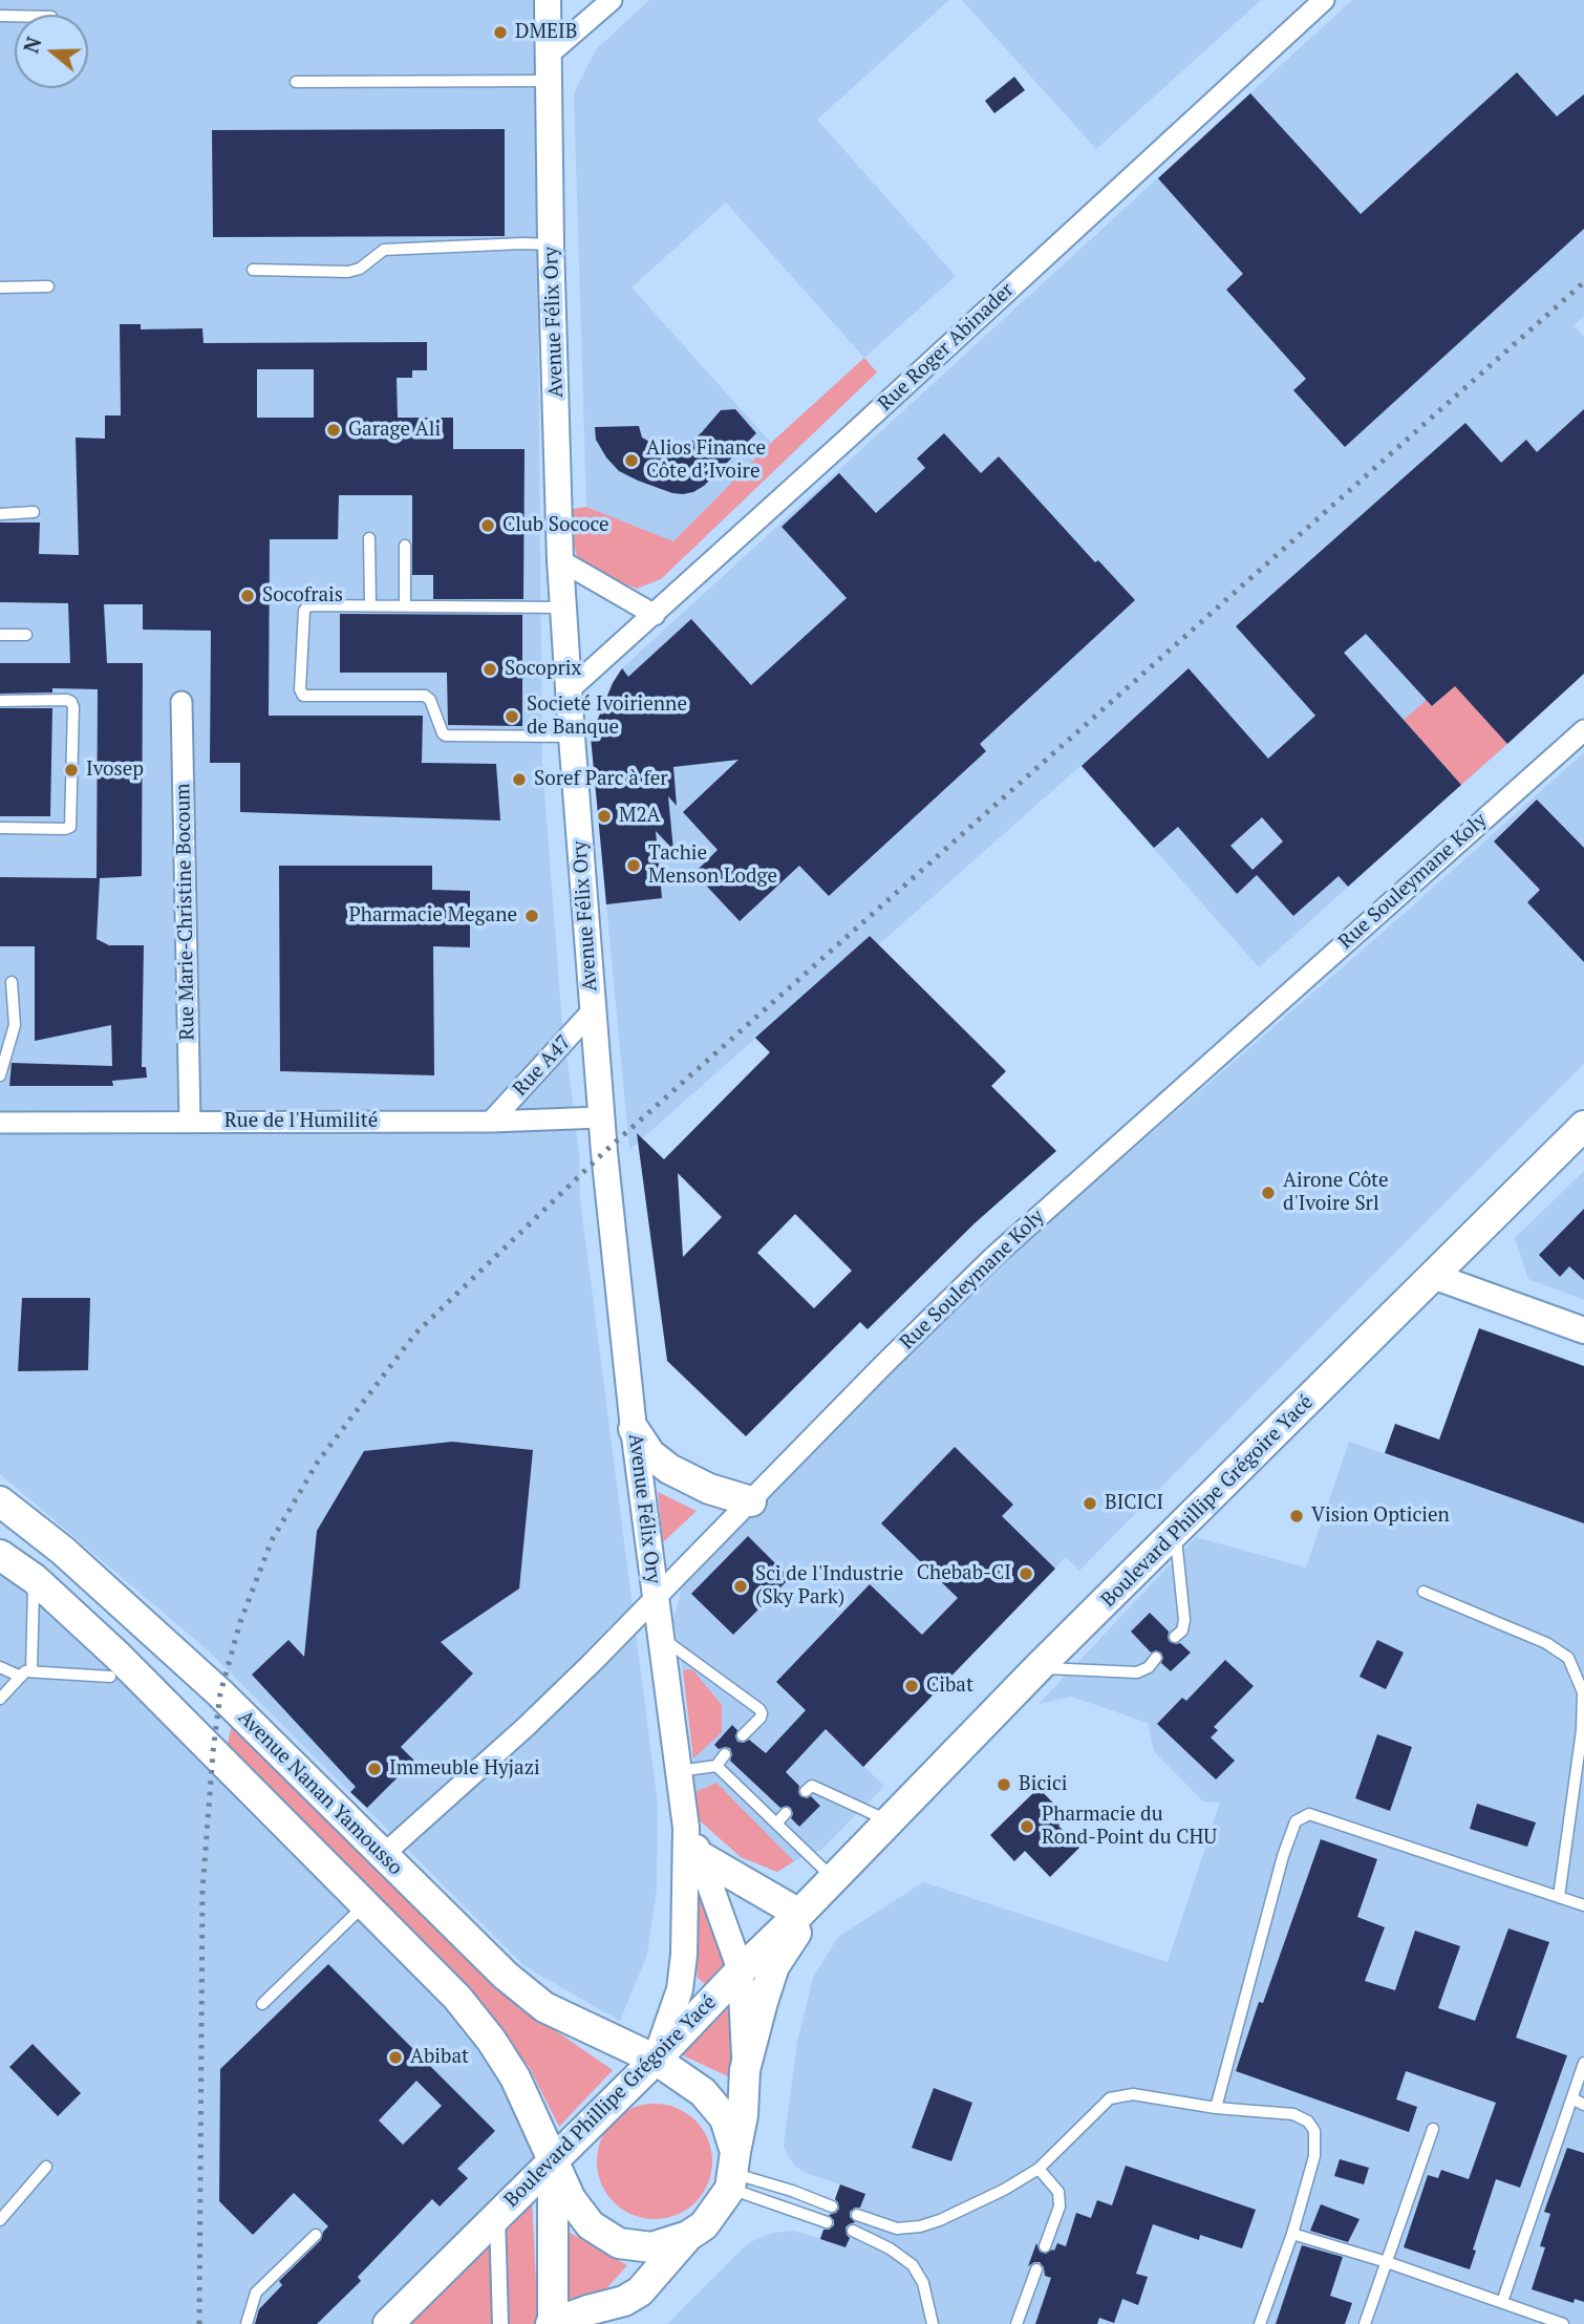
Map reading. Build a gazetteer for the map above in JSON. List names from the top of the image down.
{
  "streets": {
    "main road": ["Boulevard Phillipe Grégoire Yacé", "Avenue Nanan Yamousso"],
    "street": [
      "Avenue Félix Ory",
      "Rue Roger Abinader",
      "Rue Souleymane Koly",
      "Rue Marie-Christine Bocoum",
      "Rue A47",
      "Rue de l'Humilité"
    ]
  },
  "crossings": [
    ["Avenue Félix Ory", "Rue Roger Abinader"],
    ["Avenue Félix Ory", "Rue Souleymane Koly"],
    ["Avenue Félix Ory", "Rue A47"],
    ["Avenue Félix Ory", "Rue de l'Humilité"],
    ["Avenue Félix Ory", "Boulevard Phillipe Grégoire Yacé"],
    ["Avenue Félix Ory", "Avenue Nanan Yamousso"],
    ["Rue Souleymane Koly", "Avenue Nanan Yamousso"],
    ["Rue Marie-Christine Bocoum", "Rue de l'Humilité"],
    ["Rue A47", "Rue de l'Humilité"],
    ["Boulevard Phillipe Grégoire Yacé", "Avenue Nanan Yamousso"]
  ],
  "places": [
    "DMEIB",
    "Garage Ali",
    "Alios Finance Côte d’Ivoire",
    "Club Sococe",
    "Socofrais",
    "Socoprix",
    "Societé Ivoirienne de Banque",
    "Ivosep",
    "Soref Parc à fer",
    "M2A",
    "Tachie Menson Lodge",
    "Pharmacie Megane",
    "Airone Côte d'Ivoire Srl",
    "BICICI",
    "Vision Opticien",
    "Chebab-CI",
    "Sci de l'Industrie (Sky Park)",
    "Cibat",
    "Immeuble Hyjazi",
    "Bicici",
    "Pharmacie du Rond-Point du CHU",
    "Abibat"
  ],
  "north": "left"
}
